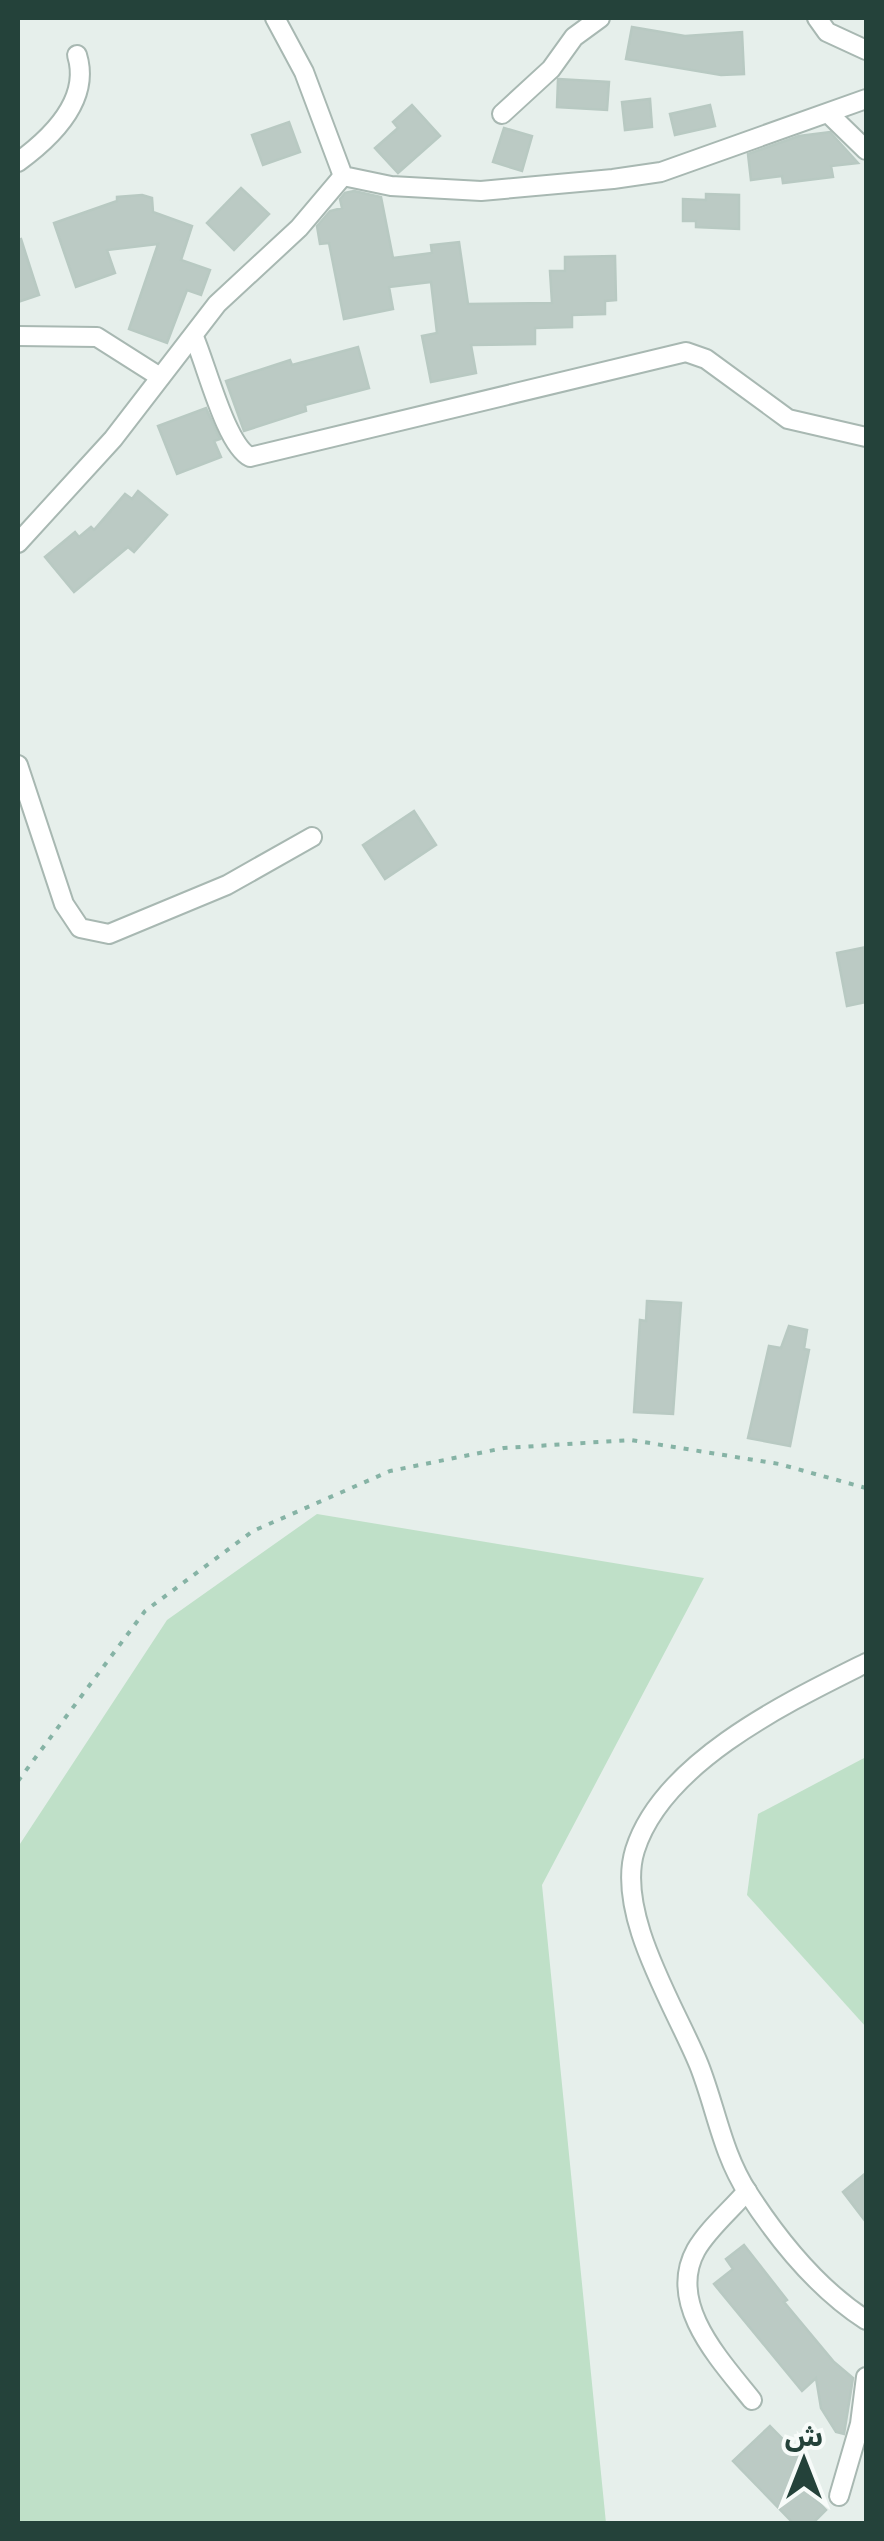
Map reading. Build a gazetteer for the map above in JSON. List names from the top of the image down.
{
  "north": "top"
}
